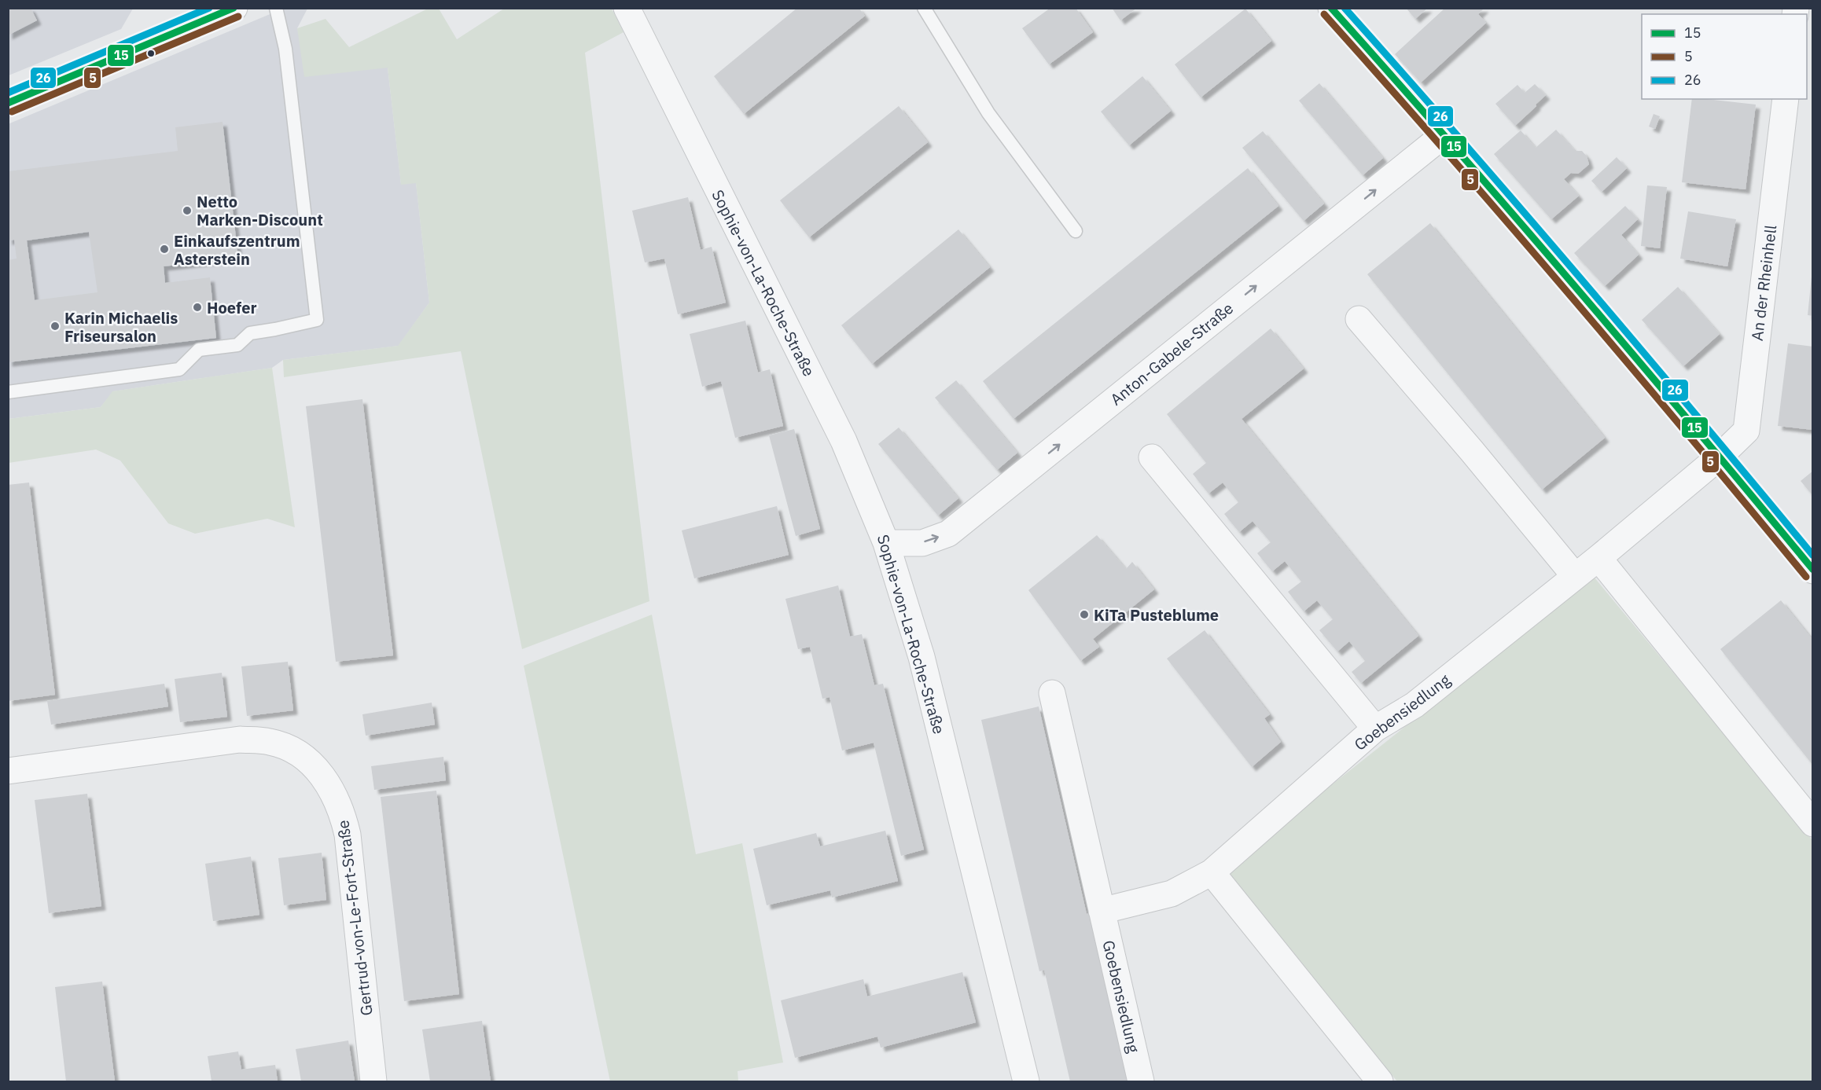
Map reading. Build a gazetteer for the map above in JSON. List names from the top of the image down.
{
  "streets": {
    "street": [
      "Sophie-von-La-Roche-Straße",
      "An der Rheinhell",
      "Anton-Gabele-Straße",
      "Goebensiedlung",
      "Gertrud-von-Le-Fort-Straße"
    ]
  },
  "crossings": [
    ["Sophie-von-La-Roche-Straße", "Anton-Gabele-Straße"],
    ["An der Rheinhell", "Goebensiedlung"]
  ],
  "one_way": ["Anton-Gabele-Straße"],
  "places": [
    "Netto Marken-Discount",
    "Einkaufszentrum Asterstein",
    "Hoefer",
    "Karin Michaelis Friseursalon",
    "KiTa Pusteblume"
  ],
  "lines": ["transit line 15", "transit line 26", "transit line 5"],
  "legend": ["15", "5", "26"]
}
